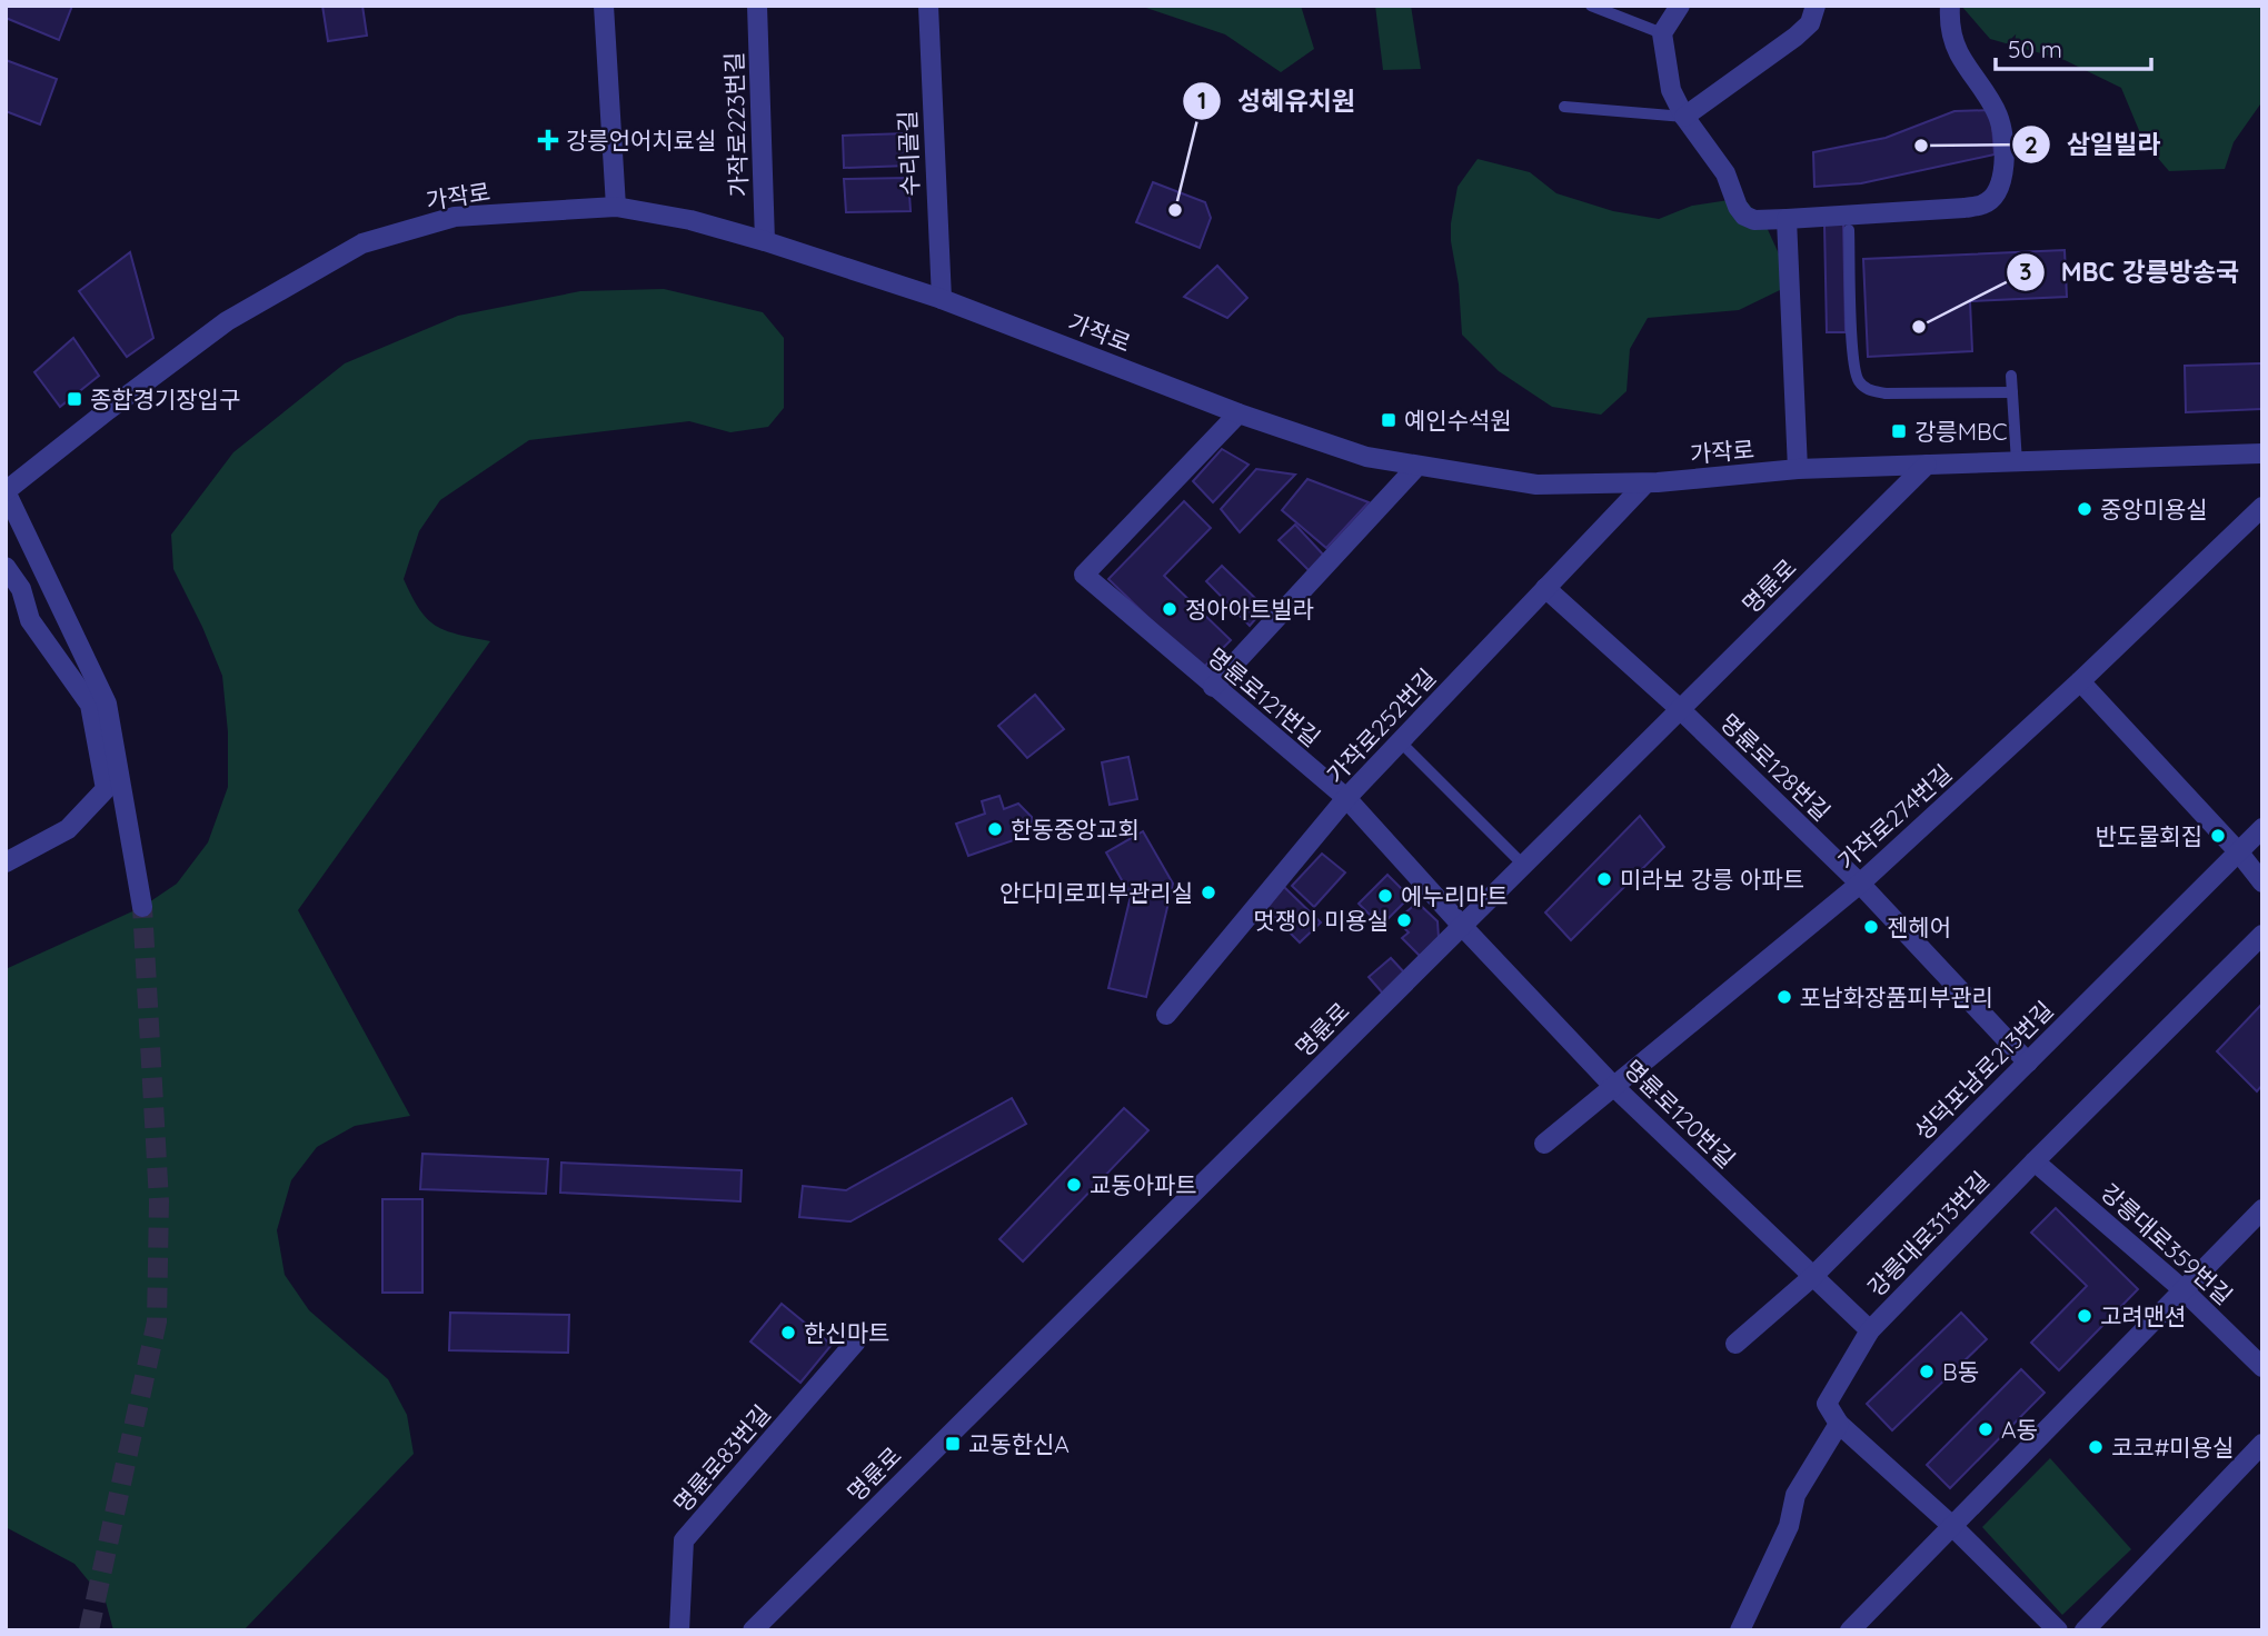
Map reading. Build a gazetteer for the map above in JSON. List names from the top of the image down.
{
  "streets": {
    "street": [
      "가작로223번길",
      "수리골길",
      "가작로",
      "명륜로",
      "명륜로121번길",
      "가작로252번길",
      "명륜로128번길",
      "가작로274번길",
      "성덕포남로213번길",
      "명륜로120번길",
      "강릉대로313번길",
      "강릉대로359번길",
      "명륜로83번길"
    ]
  },
  "crossings": [
    ["가작로223번길", "가작로"],
    ["수리골길", "가작로"],
    ["가작로", "명륜로"],
    ["가작로", "명륜로121번길"],
    ["가작로", "가작로252번길"],
    ["명륜로", "명륜로121번길"],
    ["명륜로", "명륜로128번길"],
    ["명륜로", "명륜로120번길"],
    ["명륜로121번길", "가작로252번길"],
    ["명륜로121번길", "명륜로120번길"],
    ["가작로252번길", "명륜로128번길"],
    ["명륜로128번길", "가작로274번길"],
    ["명륜로128번길", "성덕포남로213번길"],
    ["가작로274번길", "명륜로120번길"],
    ["성덕포남로213번길", "명륜로120번길"],
    ["명륜로120번길", "강릉대로313번길"],
    ["강릉대로313번길", "강릉대로359번길"]
  ],
  "places": {
    "health": ["강릉언어치료실"],
    "other": [
      "삼일빌라",
      "성혜유치원",
      "MBC 강릉방송국",
      "중앙미용실",
      "정아아트빌라",
      "한동중앙교회",
      "반도물회집",
      "미라보 강릉 아파트",
      "안다미로피부관리실",
      "에누리마트",
      "멋쟁이 미용실",
      "젠헤어",
      "포남화장품피부관리",
      "교동아파트",
      "고려맨션",
      "한신마트",
      "B동",
      "A동",
      "코코#미용실"
    ],
    "transit": [
      "종합경기장입구",
      "예인수석원",
      "강릉MBC",
      "교동한신A"
    ]
  },
  "scale_bar": "50 m"
}
